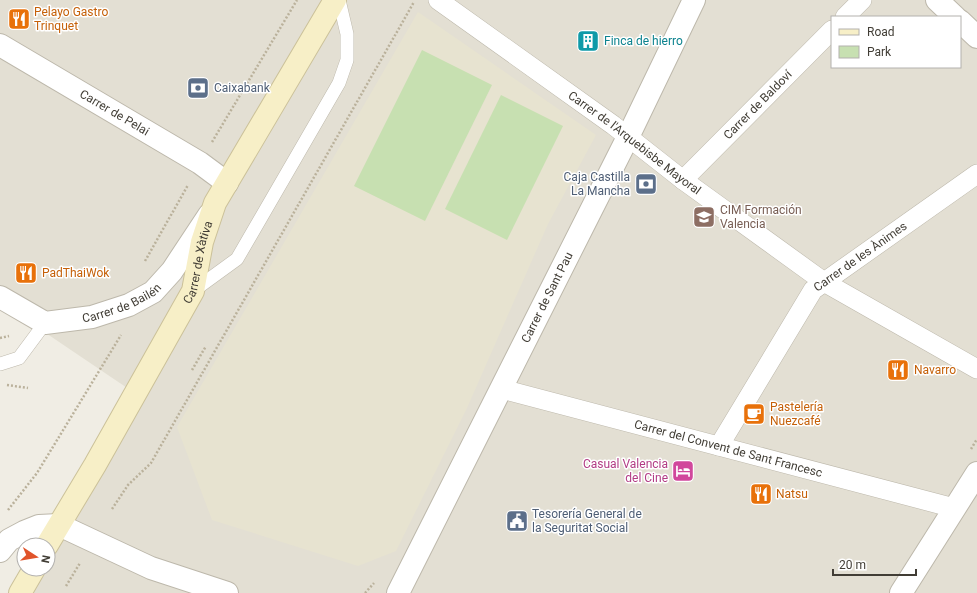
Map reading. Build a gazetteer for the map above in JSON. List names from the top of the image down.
{
  "streets": {
    "main road": ["Carrer de Xàtiva"],
    "street": [
      "Carrer de Baldoví",
      "Carrer de Pelai",
      "Carrer de l'Arquebisbe Mayoral",
      "Carrer de les Ànimes",
      "Carrer de Sant Pau",
      "Carrer de Bailén",
      "Carrer del Convent de Sant Francesc"
    ]
  },
  "crossings": [
    ["Carrer de Baldoví", "Carrer de l'Arquebisbe Mayoral"],
    ["Carrer de Pelai", "Carrer de Xàtiva"],
    ["Carrer de l'Arquebisbe Mayoral", "Carrer de les Ànimes"],
    ["Carrer de l'Arquebisbe Mayoral", "Carrer de Sant Pau"],
    ["Carrer de les Ànimes", "Carrer del Convent de Sant Francesc"],
    ["Carrer de Xàtiva", "Carrer de Bailén"],
    ["Carrer de Sant Pau", "Carrer del Convent de Sant Francesc"]
  ],
  "places": {
    "restaurant": [
      "Pelayo Gastro Trinquet",
      "PadThaiWok",
      "Navarro",
      "Natsu"
    ],
    "building": ["Finca de hierro"],
    "bank": ["Caixabank", "Caja Castilla La Mancha"],
    "school or university": ["CIM Formación Valencia"],
    "cafe": ["Pastelería Nuezcafé"],
    "hotel": ["Casual Valencia del Cine"],
    "public building": ["Tesorería General de la Seguritat Social"]
  },
  "legend": ["Road", "Park"],
  "scale_bar": "20 m",
  "north": "right"
}
